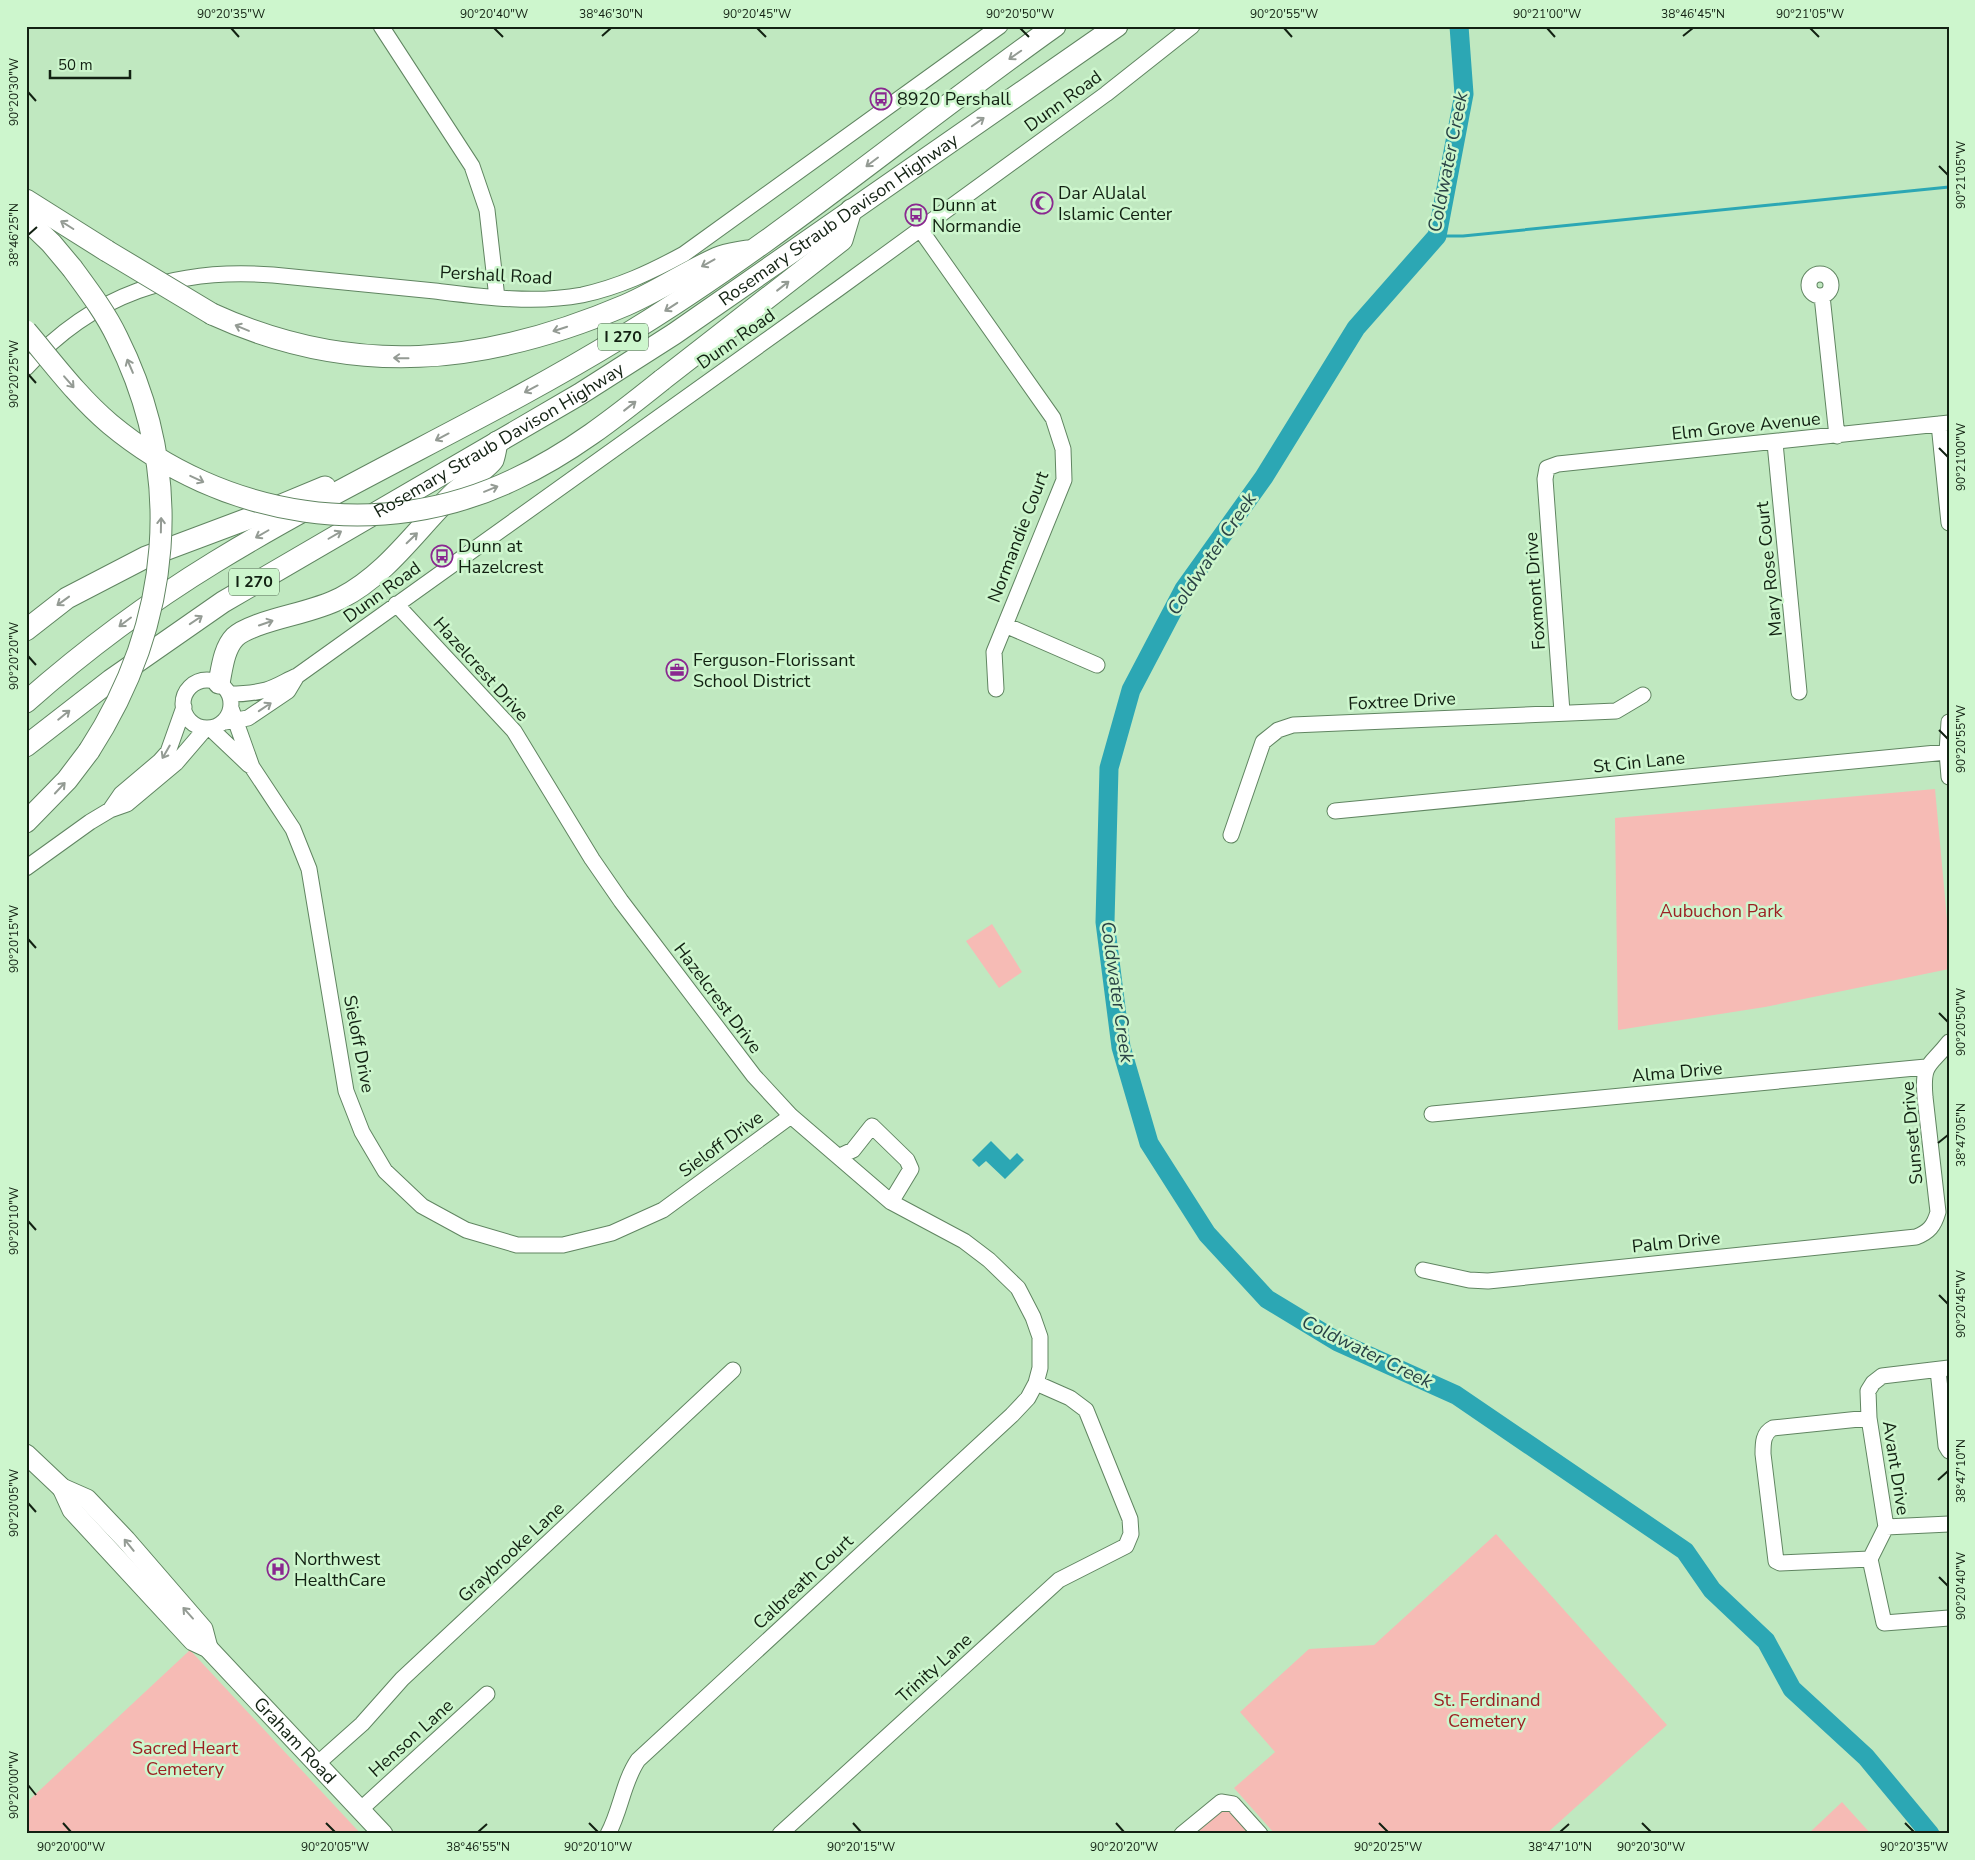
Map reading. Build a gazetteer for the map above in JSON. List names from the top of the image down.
{
  "streets": {
    "highway": ["Rosemary Straub Davison Highway", "I 270"],
    "main road": ["Graham Road"],
    "street": [
      "Dunn Road",
      "Pershall Road",
      "Elm Grove Avenue",
      "Normandie Court",
      "Mary Rose Court",
      "Foxmont Drive",
      "Hazelcrest Drive",
      "Foxtree Drive",
      "St Cin Lane",
      "Sieloff Drive",
      "Alma Drive",
      "Sunset Drive",
      "Palm Drive",
      "Avant Drive",
      "Graybrooke Lane",
      "Calbreath Court",
      "Trinity Lane",
      "Henson Lane"
    ]
  },
  "crossings": [
    ["Dunn Road", "Normandie Court"],
    ["Dunn Road", "Hazelcrest Drive"],
    ["Dunn Road", "Sieloff Drive"],
    ["Elm Grove Avenue", "Mary Rose Court"],
    ["Elm Grove Avenue", "Foxmont Drive"],
    ["Foxmont Drive", "Foxtree Drive"],
    ["Hazelcrest Drive", "Sieloff Drive"],
    ["Hazelcrest Drive", "Calbreath Court"],
    ["Hazelcrest Drive", "Trinity Lane"],
    ["Alma Drive", "Sunset Drive"],
    ["Sunset Drive", "Palm Drive"],
    ["Graybrooke Lane", "Graham Road"],
    ["Calbreath Court", "Trinity Lane"],
    ["Henson Lane", "Graham Road"]
  ],
  "water": ["Coldwater Creek"],
  "parks": ["Aubuchon Park", "St. Ferdinand Cemetery", "Sacred Heart Cemetery"],
  "places": {
    "bus stop": ["8920 Pershall", "Dunn at Normandie", "Dunn at Hazelcrest"],
    "mosque": ["Dar AlJalal Islamic Center"],
    "office": ["Ferguson-Florissant School District"],
    "hospital": ["Northwest HealthCare"]
  },
  "scale_bar": "50 m",
  "coordinates": [
    "90°20'35\"W",
    "90°20'40\"W",
    "38°46'30\"N",
    "90°20'45\"W",
    "90°20'50\"W",
    "90°20'55\"W",
    "90°21'00\"W",
    "38°46'45\"N",
    "90°21'05\"W",
    "90°20'30\"W",
    "38°46'25\"N",
    "90°20'25\"W",
    "90°20'20\"W",
    "90°20'15\"W",
    "38°47'05\"N",
    "90°20'10\"W",
    "38°47'10\"N",
    "90°20'05\"W",
    "90°20'00\"W",
    "38°46'55\"N"
  ]
}
